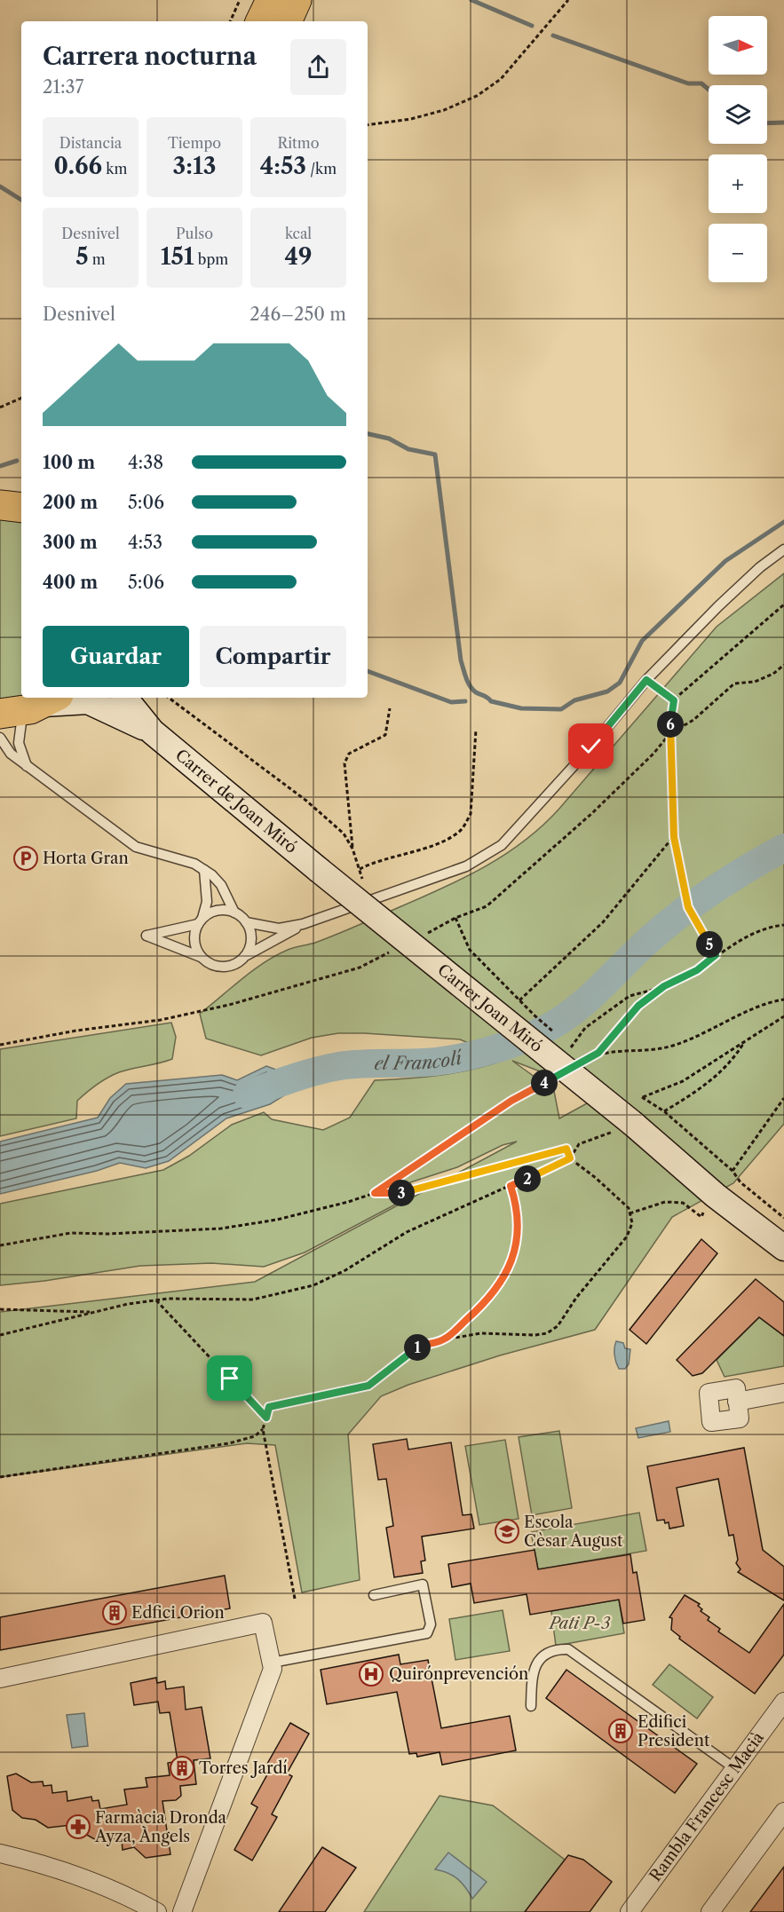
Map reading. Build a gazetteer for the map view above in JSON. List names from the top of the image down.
{
  "streets": {
    "street": ["Carrer de Joan Miró", "Carrer Joan Miró", "Rambla Francesc Macià"]
  },
  "crossings": [
    ["Carrer de Joan Miró", "Carrer Joan Miró"]
  ],
  "water": ["el Francolí"],
  "parks": ["Pati P-3"],
  "places": {
    "parking": ["Horta Gran"],
    "school or university": ["Escola Cèsar August"],
    "building": ["Edfici Orion", "Edifici President", "Torres Jardí"],
    "hospital": ["Quirónprevención"],
    "pharmacy": ["Farmàcia Dronda Ayza, Àngels"]
  },
  "north": "right",
  "page": {
    "map_buttons": ["+", "−"],
    "heading": ["Carrera nocturna", "21:37"],
    "stats": [
      ["Distancia", "0.66 km"],
      ["Tiempo", "3:13"],
      ["Ritmo", "4:53 /km"],
      ["Desnivel", "5 m"],
      ["Pulso", "151 bpm"],
      ["kcal", "49"]
    ],
    "chart": ["Desnivel", "246–250 m"],
    "list": [
      {
        "name": "100 m",
        "note": "4:38"
      },
      {
        "name": "200 m",
        "note": "5:06"
      },
      {
        "name": "300 m",
        "note": "4:53"
      },
      {
        "name": "400 m",
        "note": "5:06"
      }
    ],
    "buttons": ["Guardar", "Compartir"],
    "pins": [
      "6",
      "5",
      "4",
      "2",
      "3",
      "1"
    ]
  }
}
